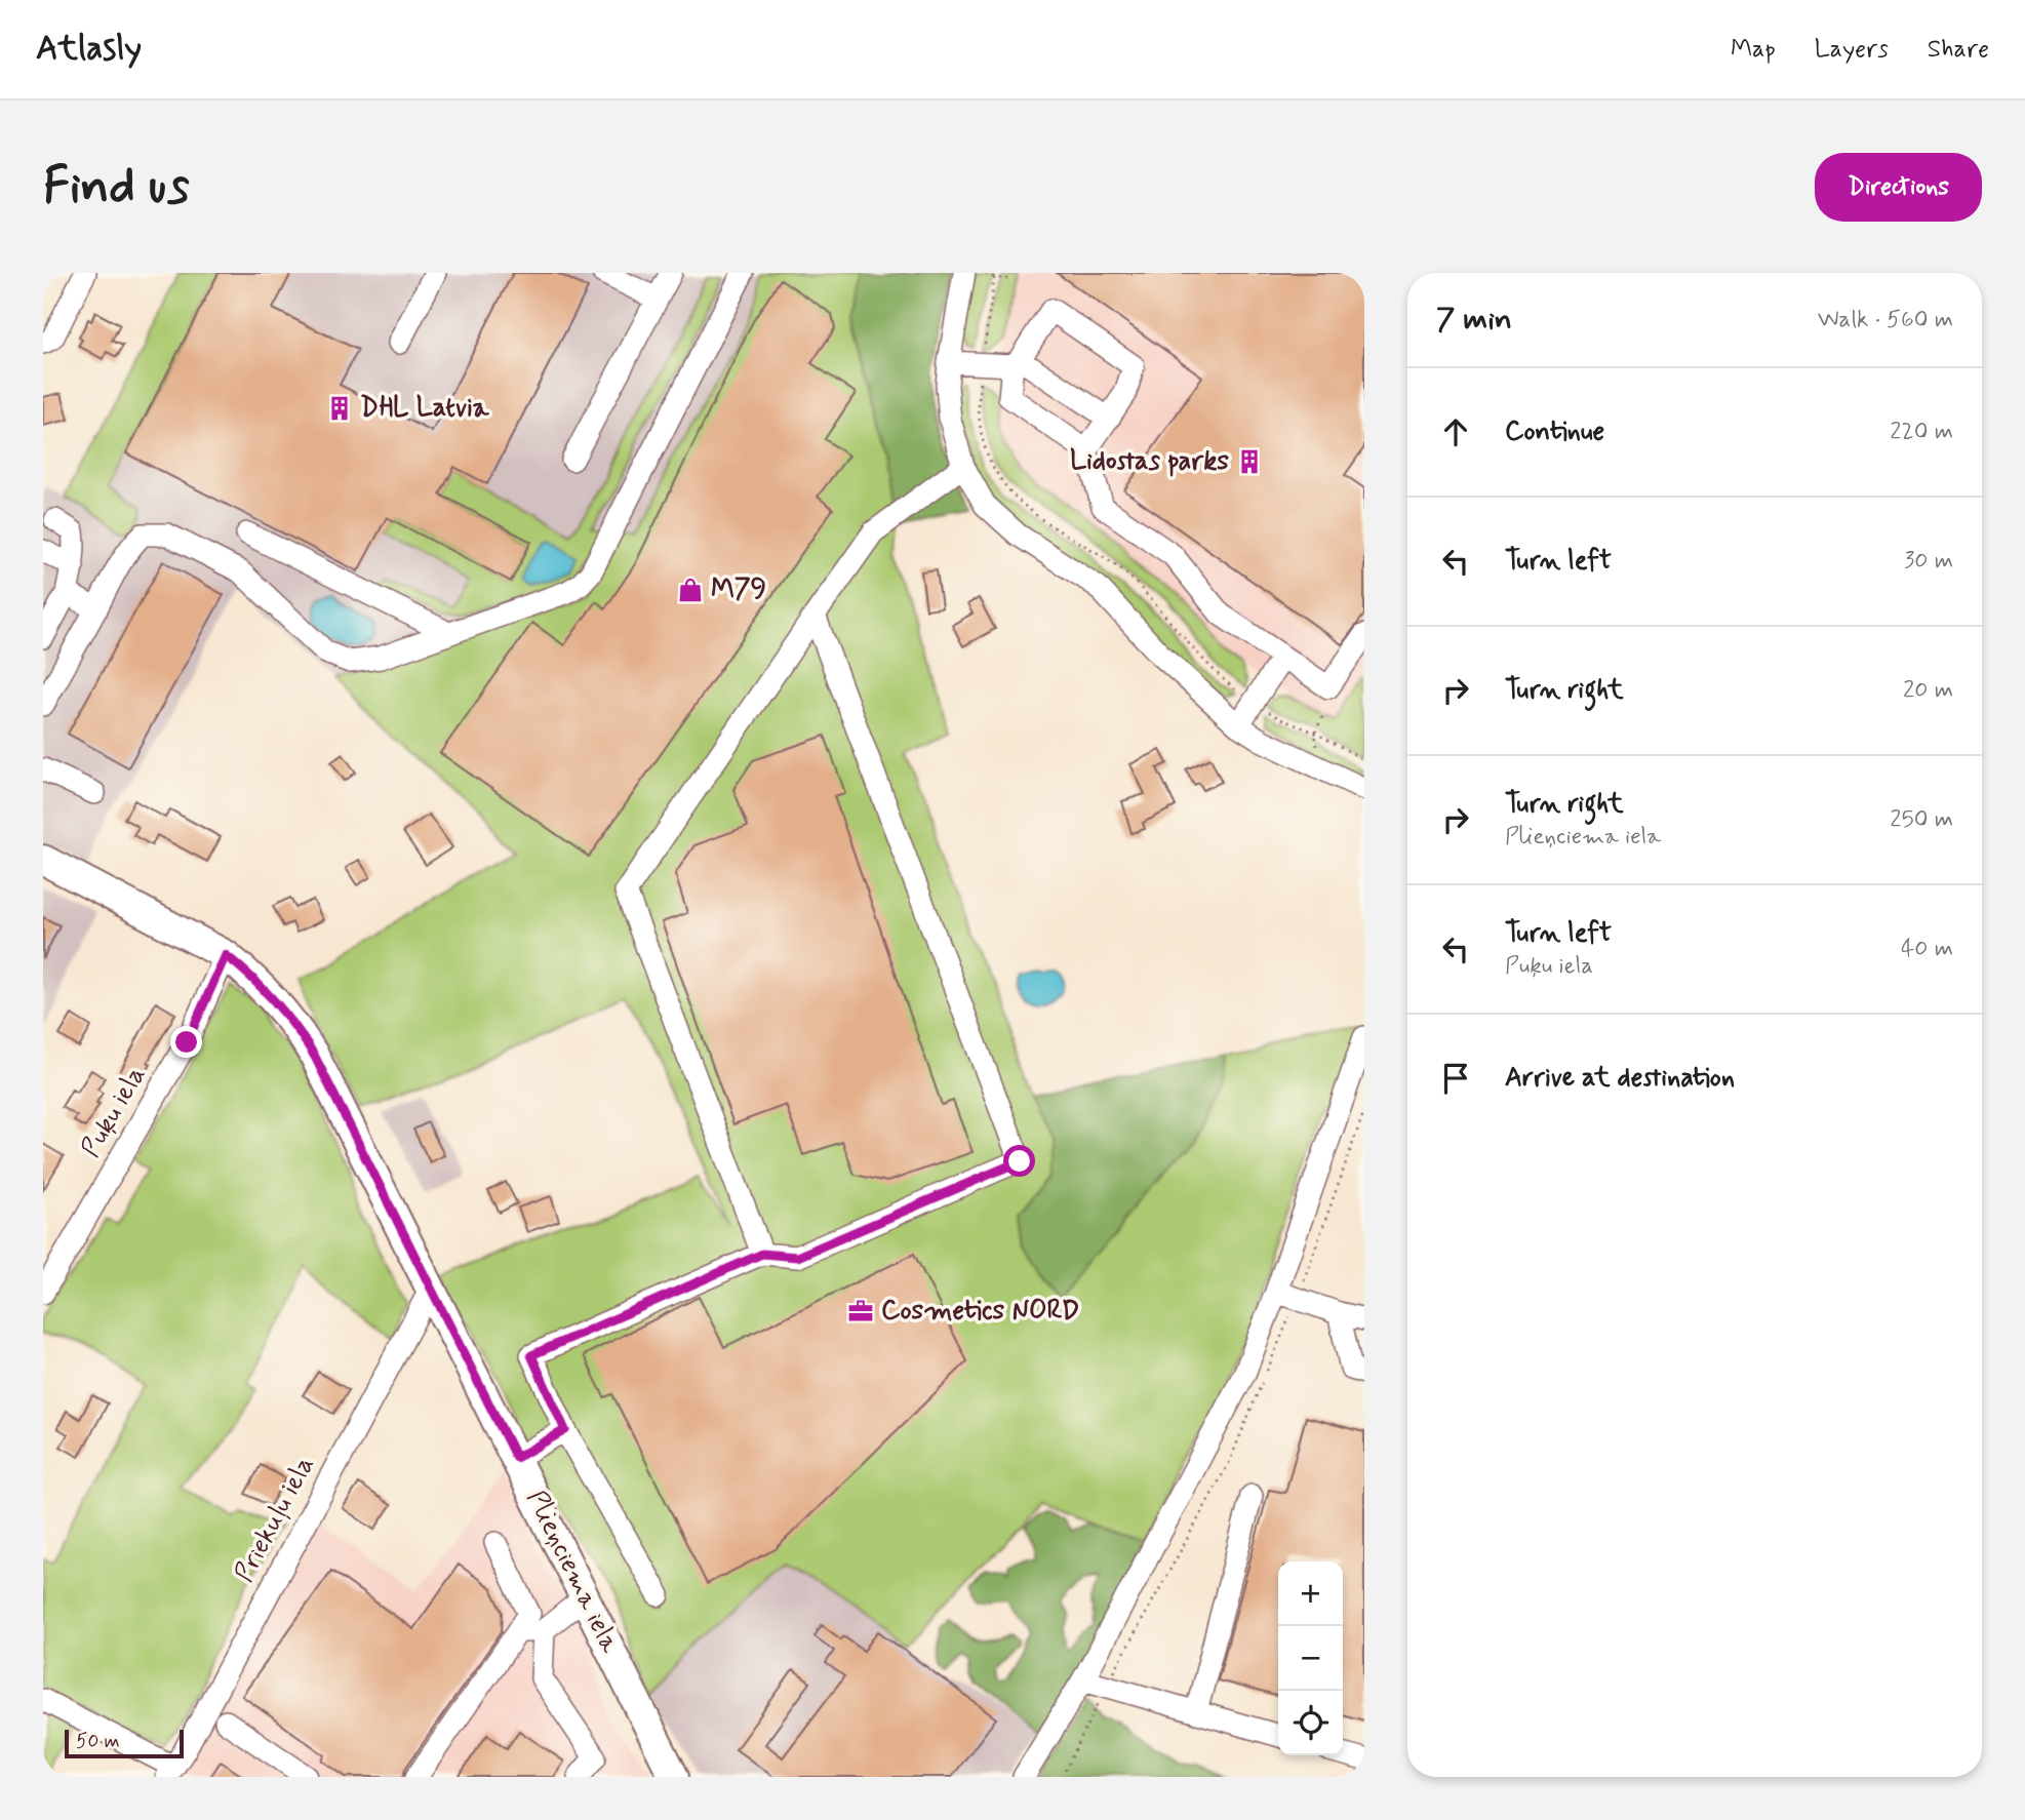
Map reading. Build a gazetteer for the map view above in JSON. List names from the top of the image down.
{
  "streets": {
    "main road": ["Plieņciema iela"],
    "street": ["Puķu iela", "Priekuļu iela"]
  },
  "crossings": [
    ["Puķu iela", "Plieņciema iela"],
    ["Priekuļu iela", "Plieņciema iela"]
  ],
  "places": {
    "building": ["DHL Latvia", "Lidostas parks"],
    "shop": ["M79"],
    "office": ["Cosmetics NORD"]
  },
  "scale_bar": "50 m",
  "page": {
    "header": "Atlasly",
    "nav": ["Map", "Layers", "Share"],
    "buttons": "Directions",
    "title": "Find us",
    "heading": ["7 min", "Walk · 560 m"],
    "list": [
      ["Continue", "220 m"],
      ["Turn left", "30 m"],
      ["Turn right", "20 m"],
      ["Turn right", "Plieņciema iela", "250 m"],
      ["Turn left", "Puķu iela", "40 m"],
      "Arrive at destination"
    ],
    "map_buttons": ["+", "−"],
    "scale": "50 m"
  }
}
